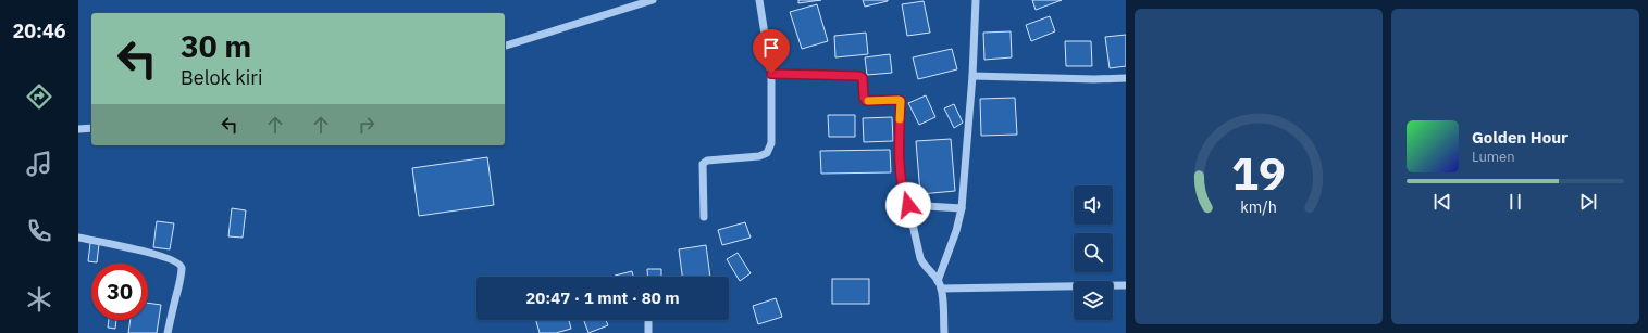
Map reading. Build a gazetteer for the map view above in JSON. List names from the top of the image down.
{
  "page": {
    "tabs": "20:46",
    "turn": ["30 m", "Belok kiri"],
    "song": ["Golden Hour", "Lumen"],
    "limit": "30",
    "trip": "20:47 · 1 mnt · 80 m",
    "gauge": ["19", "km/h"]
  }
}
